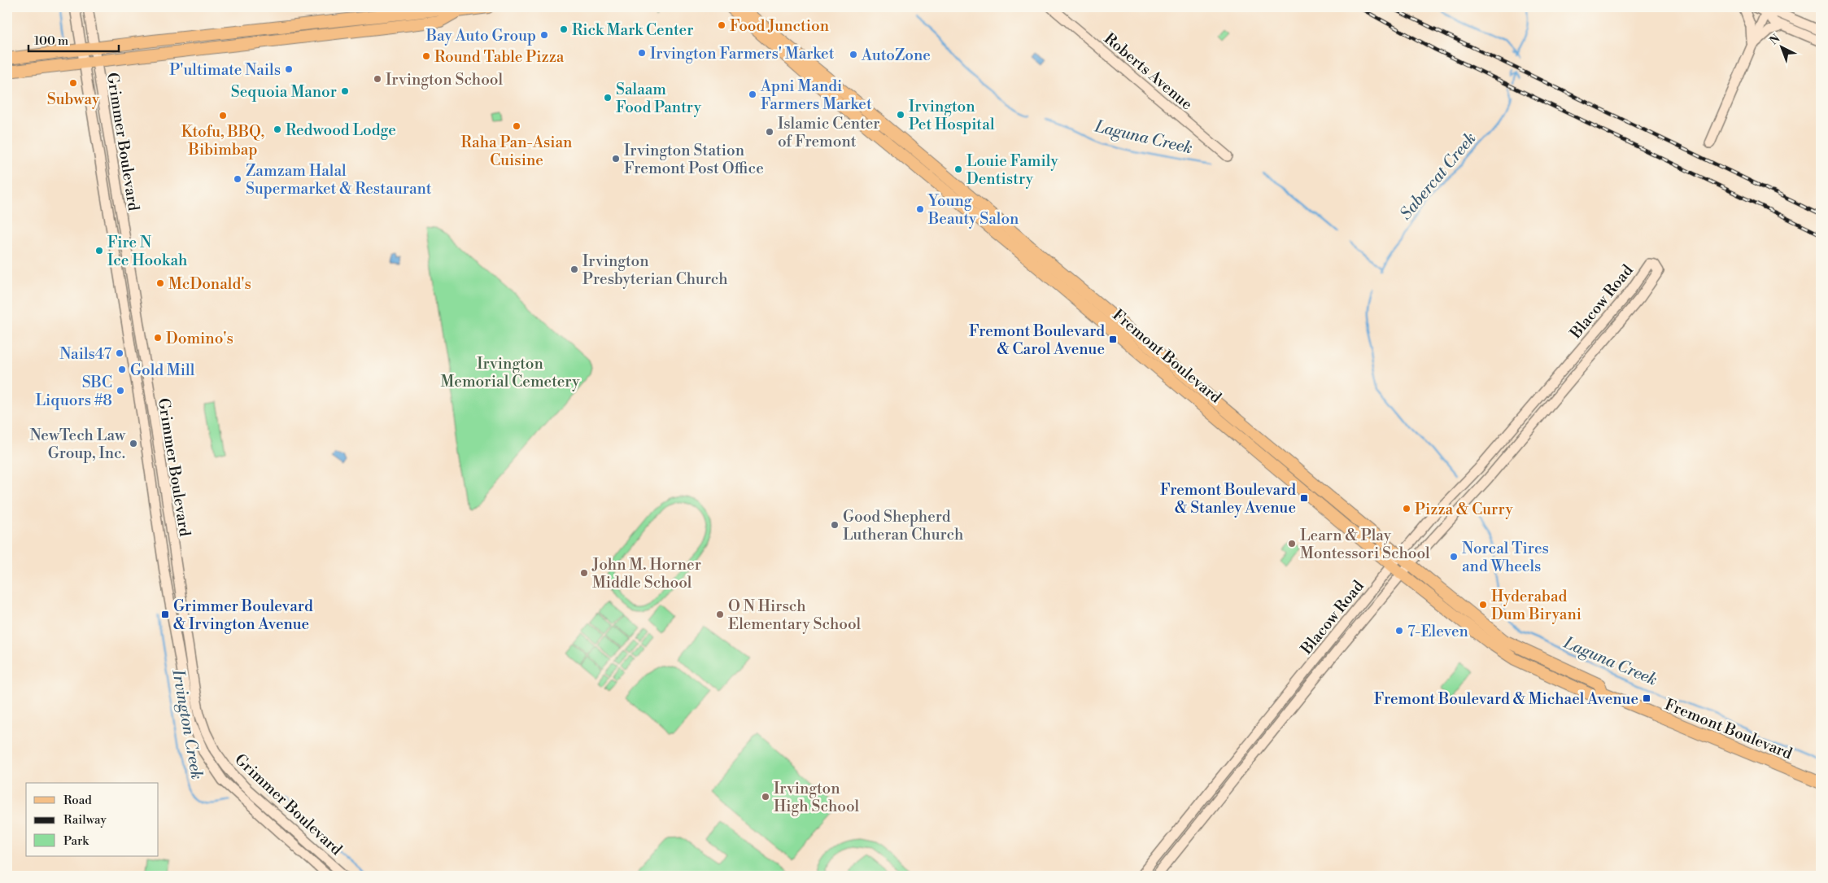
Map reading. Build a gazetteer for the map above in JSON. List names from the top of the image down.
{
  "streets": {
    "main road": [
      "Roberts Avenue",
      "Grimmer Boulevard",
      "Blacow Road",
      "Fremont Boulevard"
    ]
  },
  "crossings": [
    ["Blacow Road", "Fremont Boulevard"]
  ],
  "water": ["Laguna Creek", "Sabercat Creek", "Irvington Creek"],
  "parks": ["Irvington Memorial Cemetery"],
  "places": {
    "other": [
      "Food Junction",
      "Rick Mark Center",
      "Bay Auto Group",
      "Irvington Farmers' Market",
      "AutoZone",
      "Round Table Pizza",
      "P'ultimate Nails",
      "Irvington School",
      "Subway",
      "Sequoia Manor",
      "Apni Mandi Farmers Market",
      "Salaam Food Pantry",
      "Irvington Pet Hospital",
      "Ktofu, BBQ, Bibimbap",
      "Raha Pan-Asian Cuisine",
      "Redwood Lodge",
      "Islamic Center of Fremont",
      "Irvington Station Fremont Post Office",
      "Louie Family Dentistry",
      "Zamzam Halal Supermarket & Restaurant",
      "Young Beauty Salon",
      "Fire N Ice Hookah",
      "Irvington Presbyterian Church",
      "McDonald's",
      "Domino's",
      "Nails47",
      "Gold Mill",
      "SBC Liquors #8",
      "NewTech Law Group, Inc.",
      "Pizza & Curry",
      "Good Shepherd Lutheran Church",
      "Learn & Play Montessori School",
      "Norcal Tires and Wheels",
      "John M. Horner Middle School",
      "Hyderabad Dum Biryani",
      "O N Hirsch Elementary School",
      "7-Eleven",
      "Irvington High School"
    ],
    "transit": [
      "Fremont Boulevard & Carol Avenue",
      "Fremont Boulevard & Stanley Avenue",
      "Grimmer Boulevard & Irvington Avenue",
      "Fremont Boulevard & Michael Avenue"
    ]
  },
  "legend": ["Road", "Railway", "Park"],
  "scale_bar": "100 m",
  "north": "top left"
}
